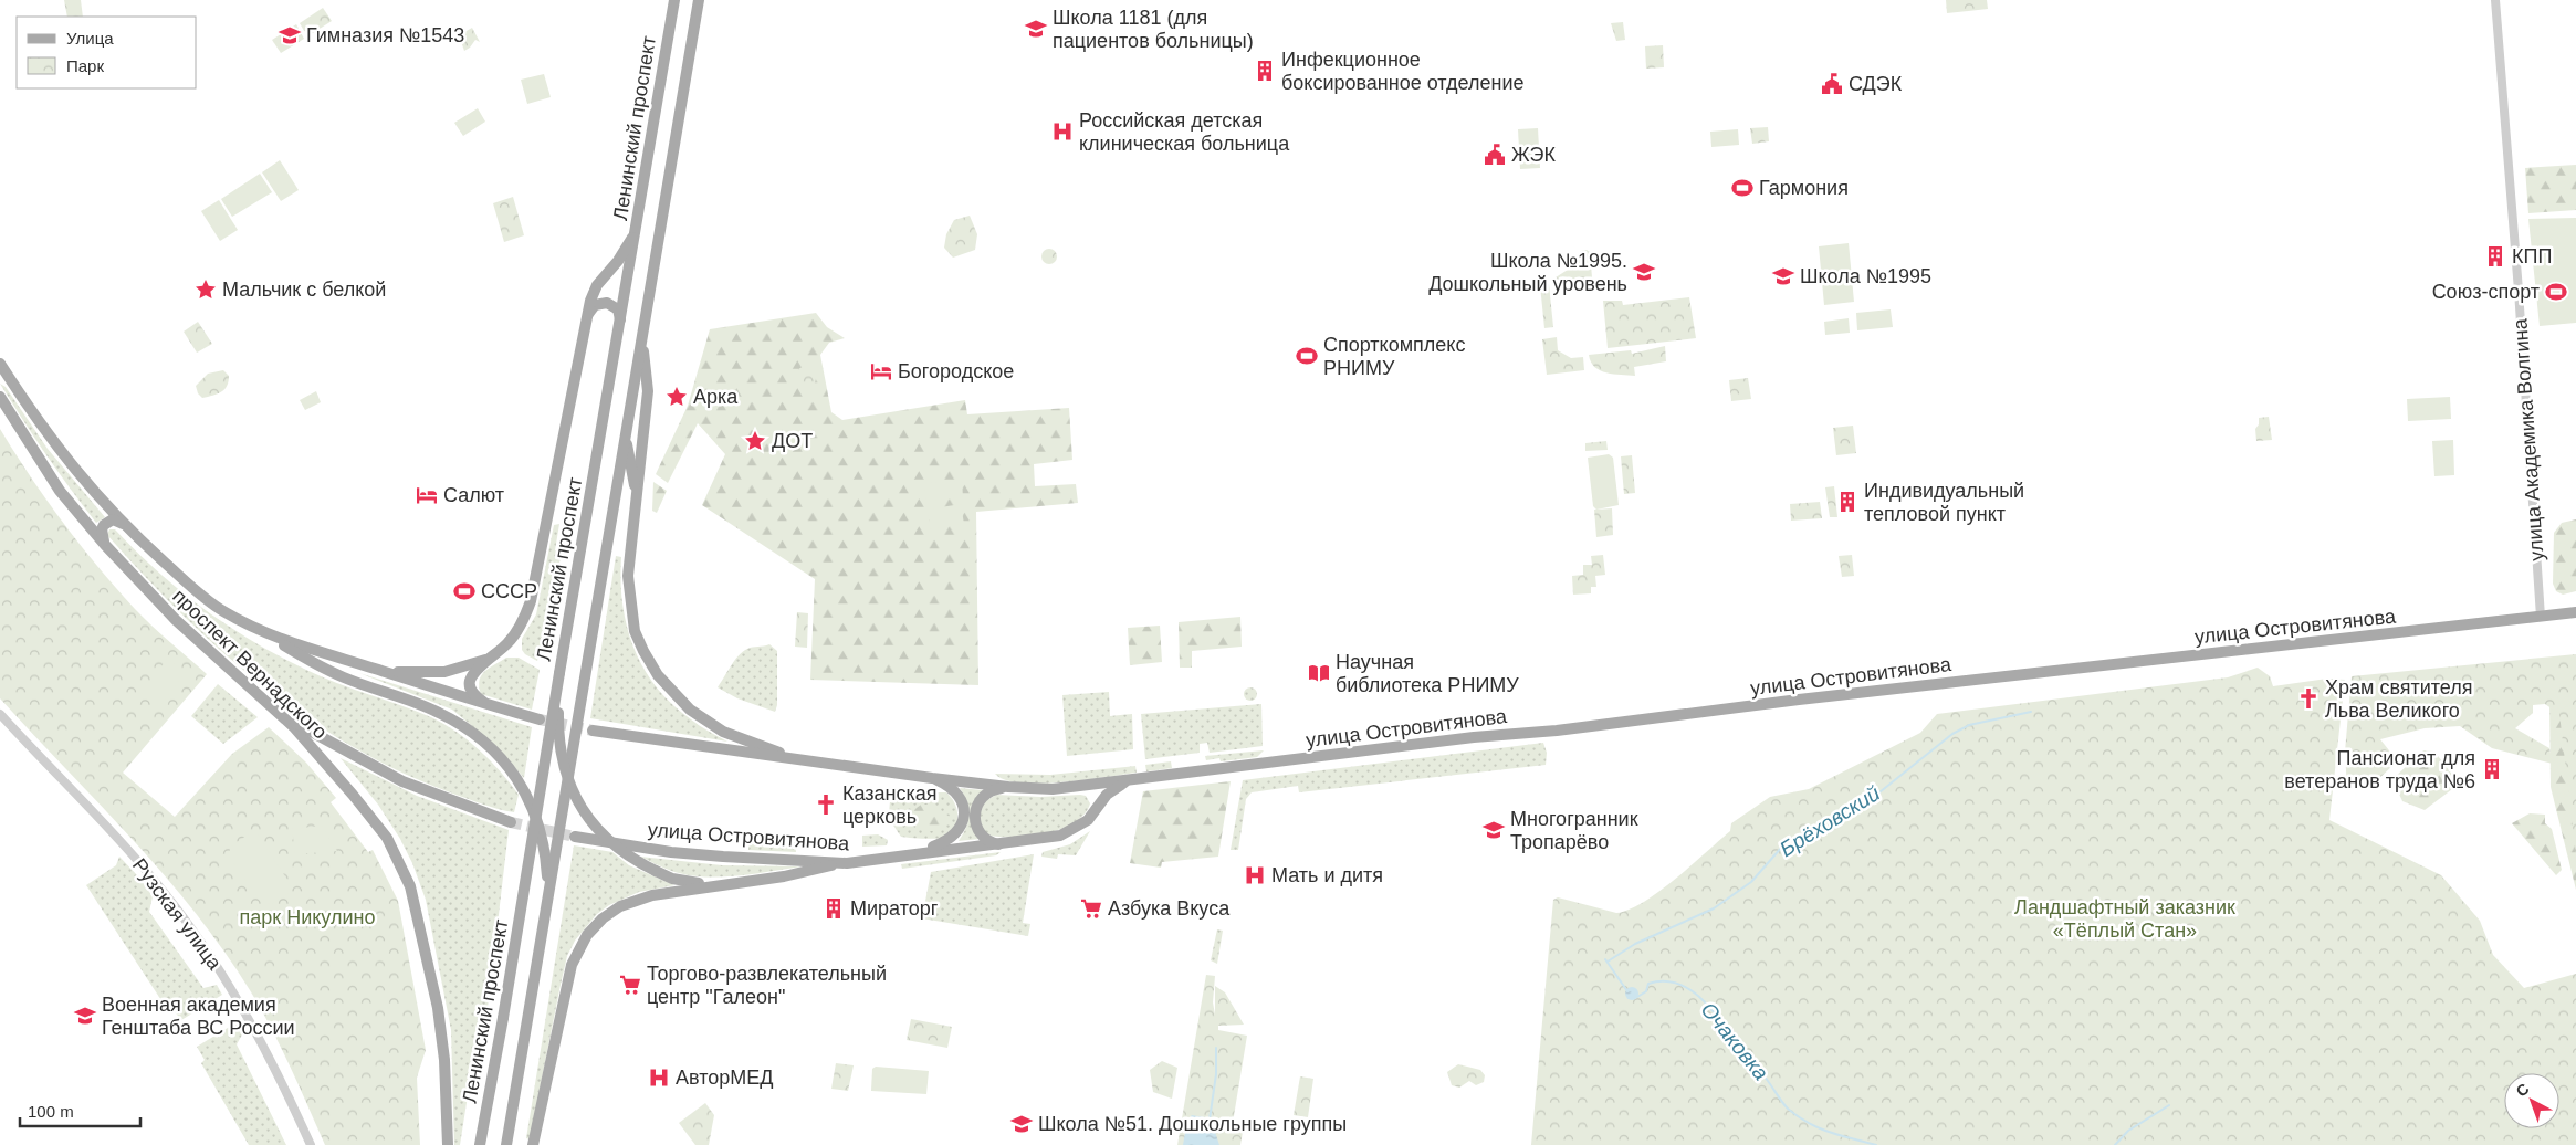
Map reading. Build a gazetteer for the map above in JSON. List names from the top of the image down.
{
  "streets": {
    "main road": ["Ленинский проспект", "улица Островитянова", "проспект Вернадского"],
    "street": ["улица Академика Волгина", "Рузская улица"]
  },
  "crossings": [
    ["улица Академика Волгина", "улица Островитянова"]
  ],
  "water": ["Брёховский", "Очаковка"],
  "parks": ["Ландшафтный заказник «Тёплый Стан»", "парк Никулино"],
  "places": {
    "school or university": [
      "Школа 1181 (для пациентов больницы)",
      "Гимназия №1543",
      "Школа №1995. Дошкольный уровень",
      "Школа №1995",
      "Многогранник Тропарёво",
      "Военная академия Генштаба ВС России",
      "Школа №51. Дошкольные группы"
    ],
    "building": [
      "Инфекционное боксированное отделение",
      "КПП",
      "Индивидуальный тепловой пункт",
      "Пансионат для ветеранов труда №6",
      "Мираторг"
    ],
    "public building": ["СДЭК", "ЖЭК"],
    "hospital": ["Российская детская клиническая больница", "Мать и дитя", "АвторМЕД"],
    "sports": [
      "Гармония",
      "Союз-спорт",
      "Спорткомплекс РНИМУ",
      "СССР"
    ],
    "place": ["Мальчик с белкой", "Арка", "ДОТ"],
    "hotel": ["Богородское", "Салют"],
    "library": ["Научная библиотека РНИМУ"],
    "church": ["Храм святителя Льва Великого", "Казанская церковь"],
    "supermarket": ["Азбука Вкуса", "Торгово-развлекательный центр \"Галеон\""]
  },
  "legend": ["Улица", "Парк"],
  "scale_bar": "100 m",
  "north": "top left"
}
